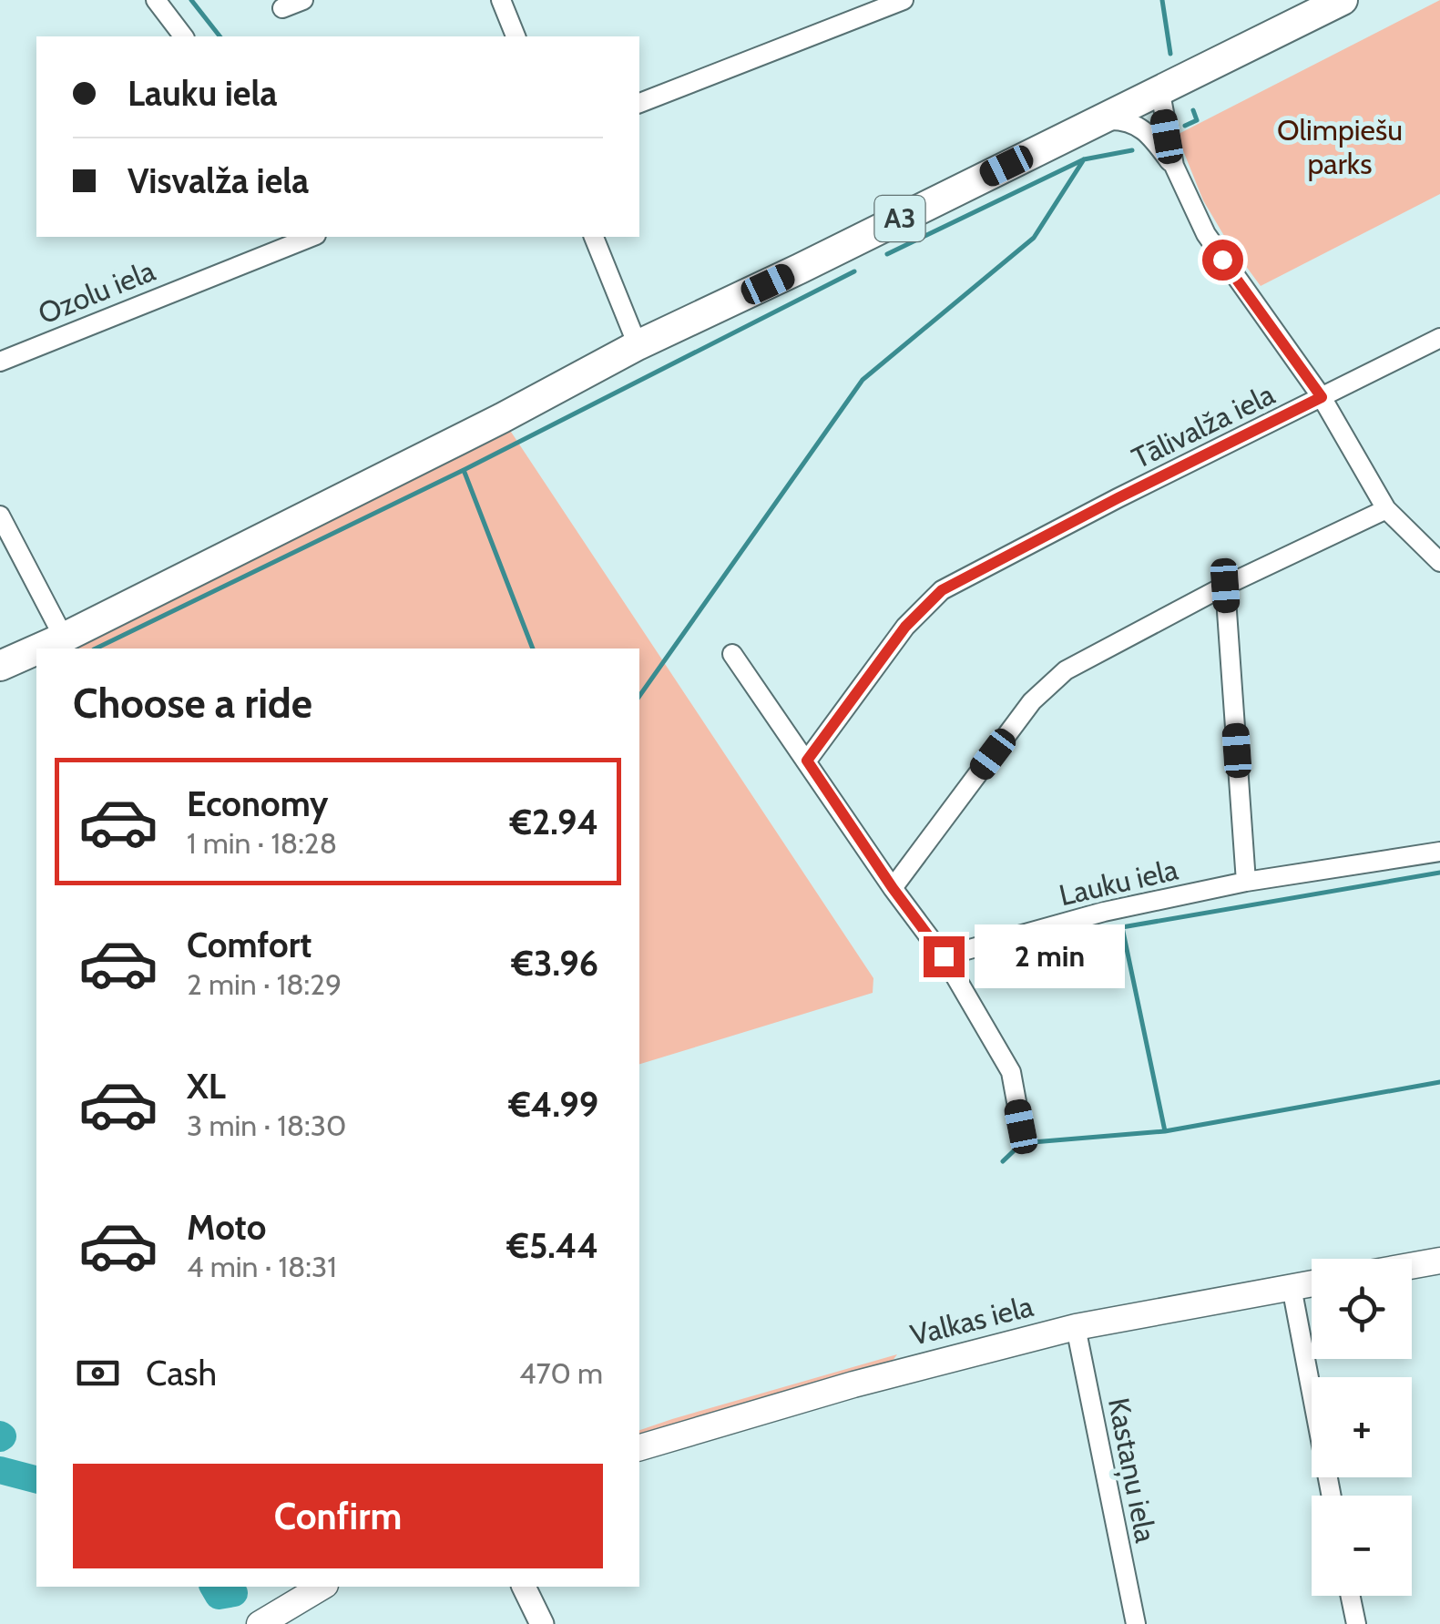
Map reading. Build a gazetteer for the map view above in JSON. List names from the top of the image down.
{
  "streets": {
    "highway": ["A3"],
    "main road": ["Valkas iela"],
    "street": [
      "Ozolu iela",
      "Tālivalža iela",
      "Lauku iela",
      "Kastaņu iela"
    ]
  },
  "crossings": [
    ["Valkas iela", "Kastaņu iela"]
  ],
  "parks": ["Olimpiešu parks"],
  "page": {
    "banner": ["Lauku iela", "Visvalža iela"],
    "heading": "Choose a ride",
    "list": [
      {
        "name": "Economy",
        "note": "1 min · 18:28",
        "value": "€2.94"
      },
      {
        "name": "Comfort",
        "note": "2 min · 18:29",
        "value": "€3.96"
      },
      {
        "name": "XL",
        "note": "3 min · 18:30",
        "value": "€4.99"
      },
      {
        "name": "Moto",
        "note": "4 min · 18:31",
        "value": "€5.44"
      }
    ],
    "bubble": "2 min",
    "map_buttons": ["+", "−"],
    "pay": ["Cash", "470 m"],
    "buttons": "Confirm"
  }
}
